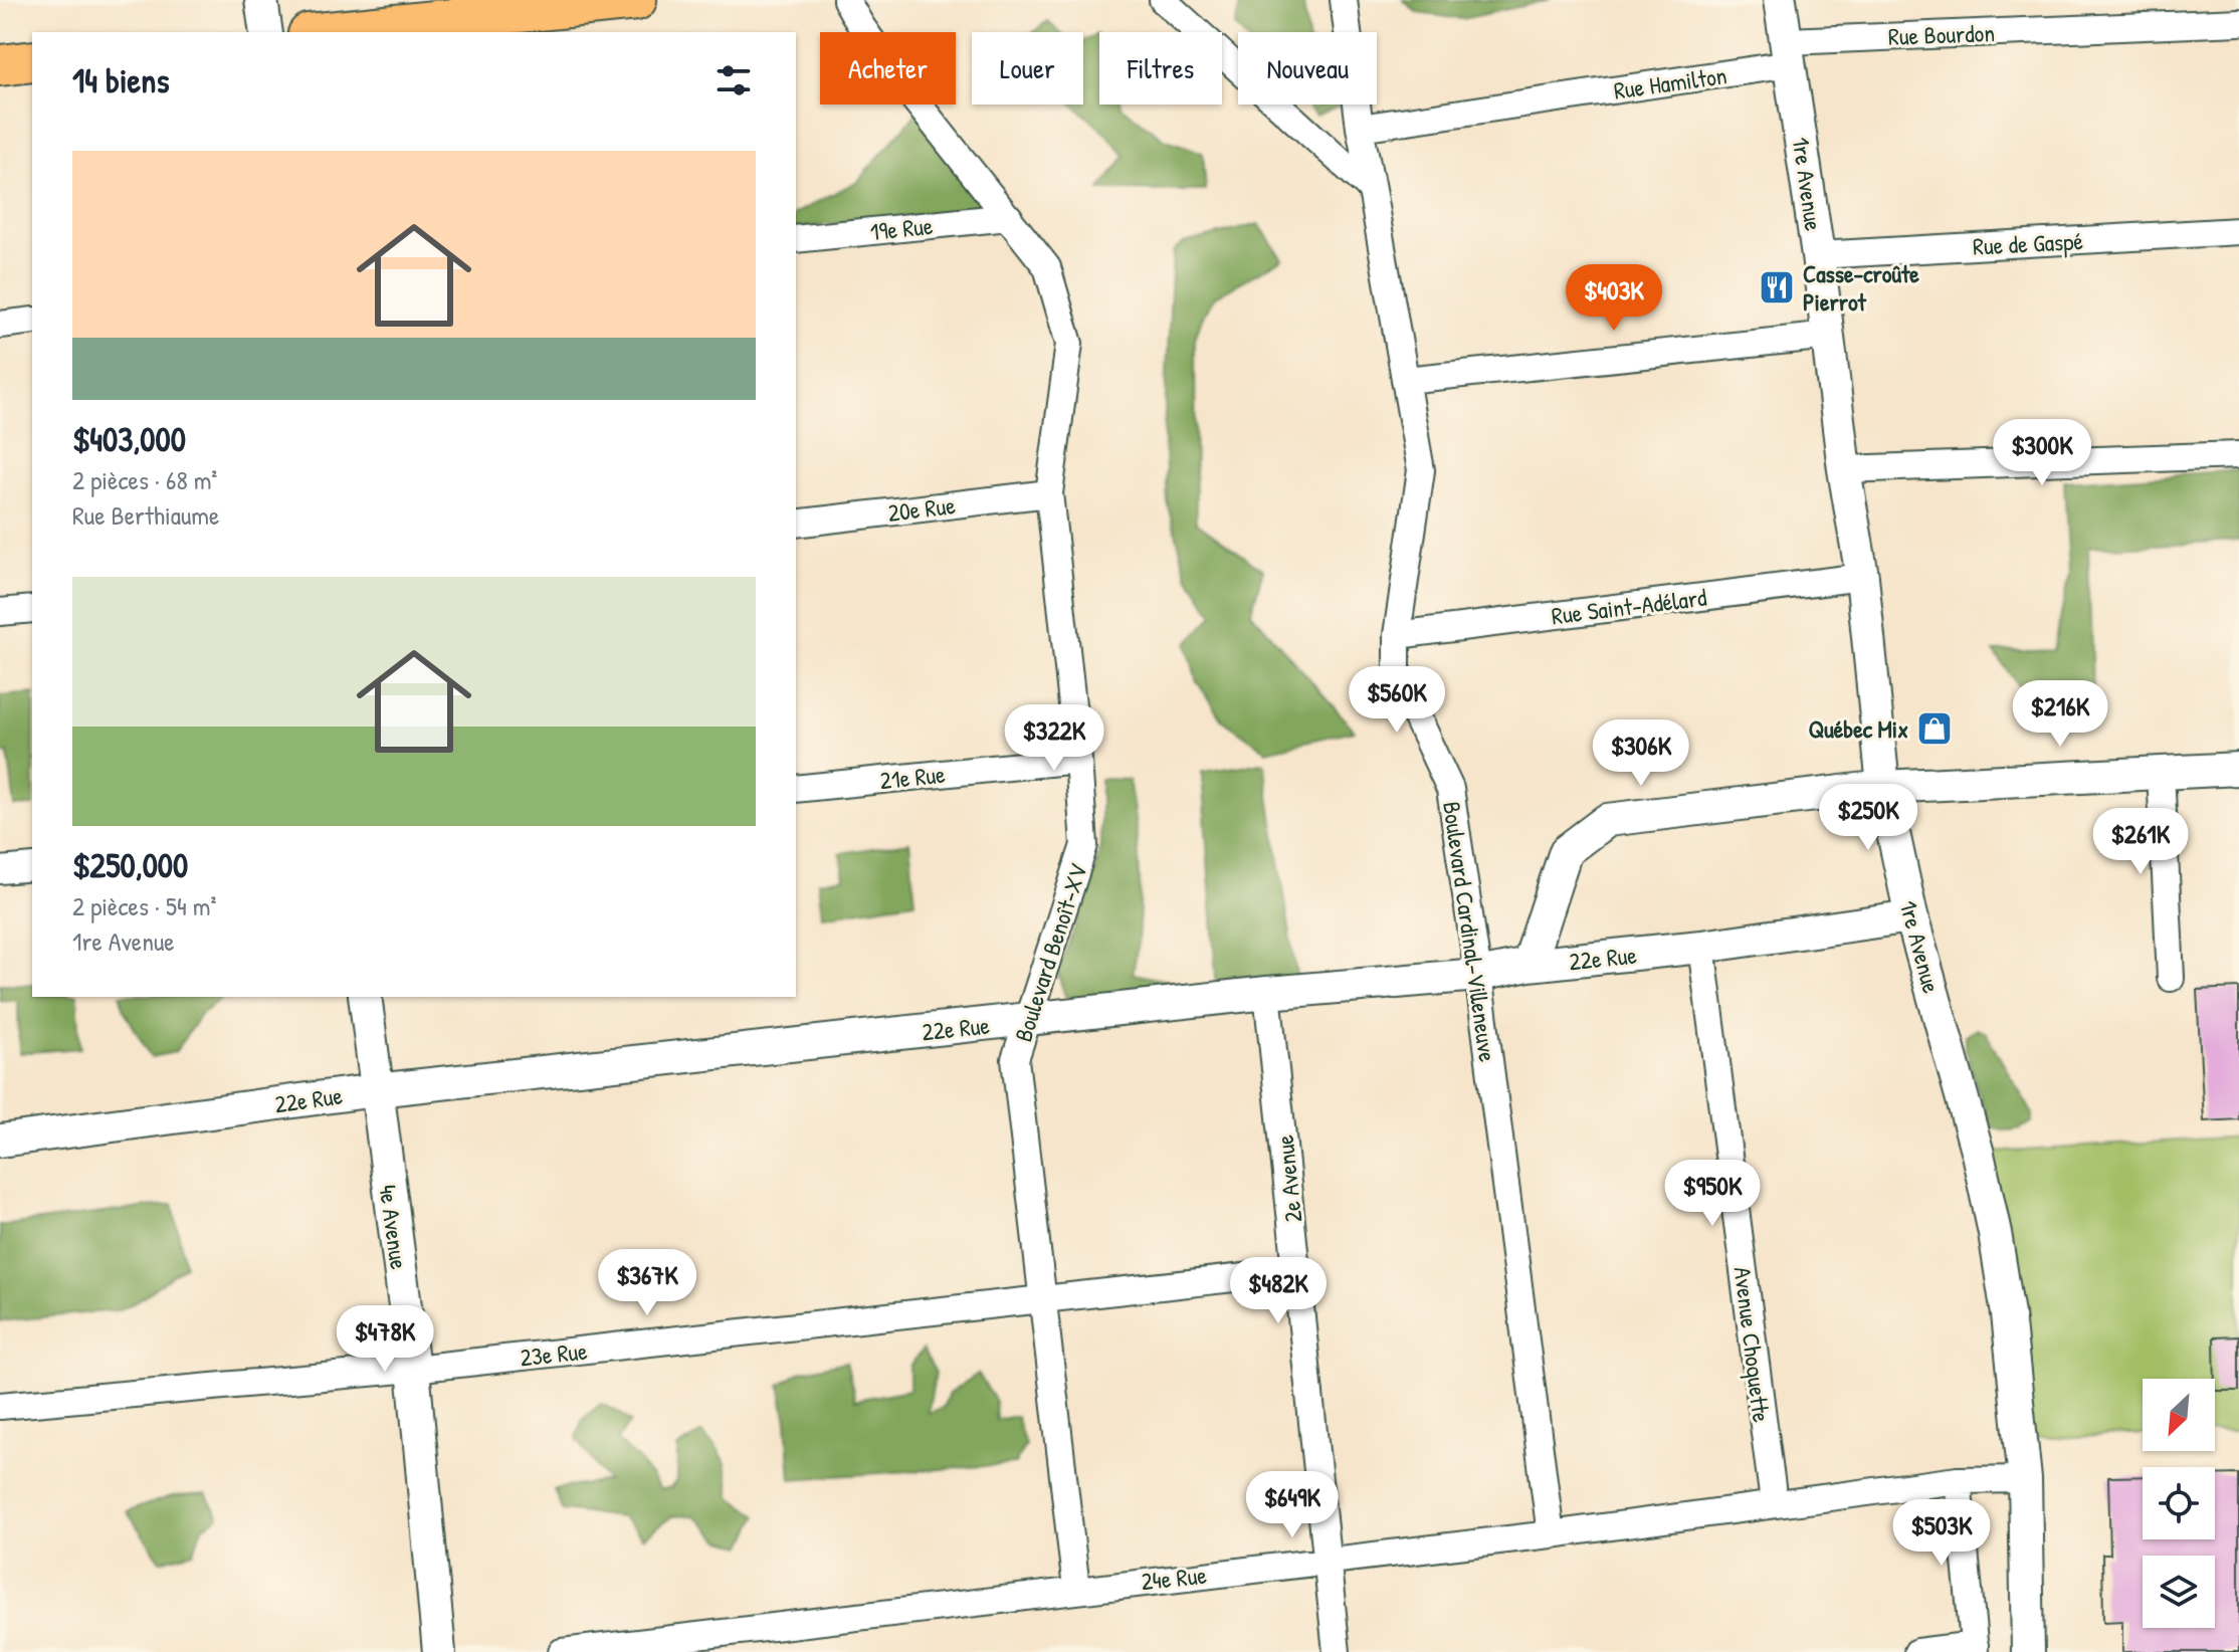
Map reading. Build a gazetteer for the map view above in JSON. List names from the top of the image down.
{
  "streets": {
    "street": [
      "Rue Bourdon",
      "Rue Hamilton",
      "1re Avenue",
      "19e Rue",
      "Rue de Gaspé",
      "20e Rue",
      "Rue Saint-Adélard",
      "21e Rue",
      "Boulevard Cardinal-Villeneuve",
      "Boulevard Benoît-XV",
      "22e Rue",
      "2e Avenue",
      "4e Avenue",
      "Avenue Choquette",
      "23e Rue",
      "24e Rue"
    ]
  },
  "crossings": [
    ["Rue Bourdon", "Rue Hamilton"],
    ["Rue Bourdon", "1re Avenue"],
    ["Rue Hamilton", "1re Avenue"],
    ["Rue Hamilton", "Boulevard Cardinal-Villeneuve"],
    ["1re Avenue", "Rue de Gaspé"],
    ["1re Avenue", "Rue Saint-Adélard"],
    ["1re Avenue", "22e Rue"],
    ["1re Avenue", "24e Rue"],
    ["19e Rue", "Boulevard Benoît-XV"],
    ["20e Rue", "Boulevard Benoît-XV"],
    ["Rue Saint-Adélard", "Boulevard Cardinal-Villeneuve"],
    ["21e Rue", "Boulevard Benoît-XV"],
    ["Boulevard Cardinal-Villeneuve", "22e Rue"],
    ["Boulevard Cardinal-Villeneuve", "24e Rue"],
    ["Boulevard Benoît-XV", "22e Rue"],
    ["Boulevard Benoît-XV", "23e Rue"],
    ["Boulevard Benoît-XV", "24e Rue"],
    ["22e Rue", "2e Avenue"],
    ["22e Rue", "4e Avenue"],
    ["22e Rue", "Avenue Choquette"],
    ["2e Avenue", "23e Rue"],
    ["2e Avenue", "24e Rue"],
    ["4e Avenue", "23e Rue"],
    ["Avenue Choquette", "24e Rue"]
  ],
  "places": {
    "restaurant": ["Casse-croûte Pierrot"],
    "shop": ["Québec Mix"]
  },
  "north": "bottom left",
  "page": {
    "chip": [
      "Acheter",
      "Louer",
      "Filtres",
      "Nouveau"
    ],
    "heading": "14 biens",
    "list": [
      {
        "name": "$403,000",
        "note": "2 pièces · 68 m² · Rue Berthiaume"
      },
      {
        "name": "$250,000",
        "note": "2 pièces · 54 m² · 1re Avenue"
      }
    ],
    "price": [
      "$403K",
      "$300K",
      "$560K",
      "$216K",
      "$322K",
      "$306K",
      "$250K",
      "$261K",
      "$950K",
      "$367K",
      "$482K",
      "$478K",
      "$649K",
      "$503K"
    ]
  }
}
